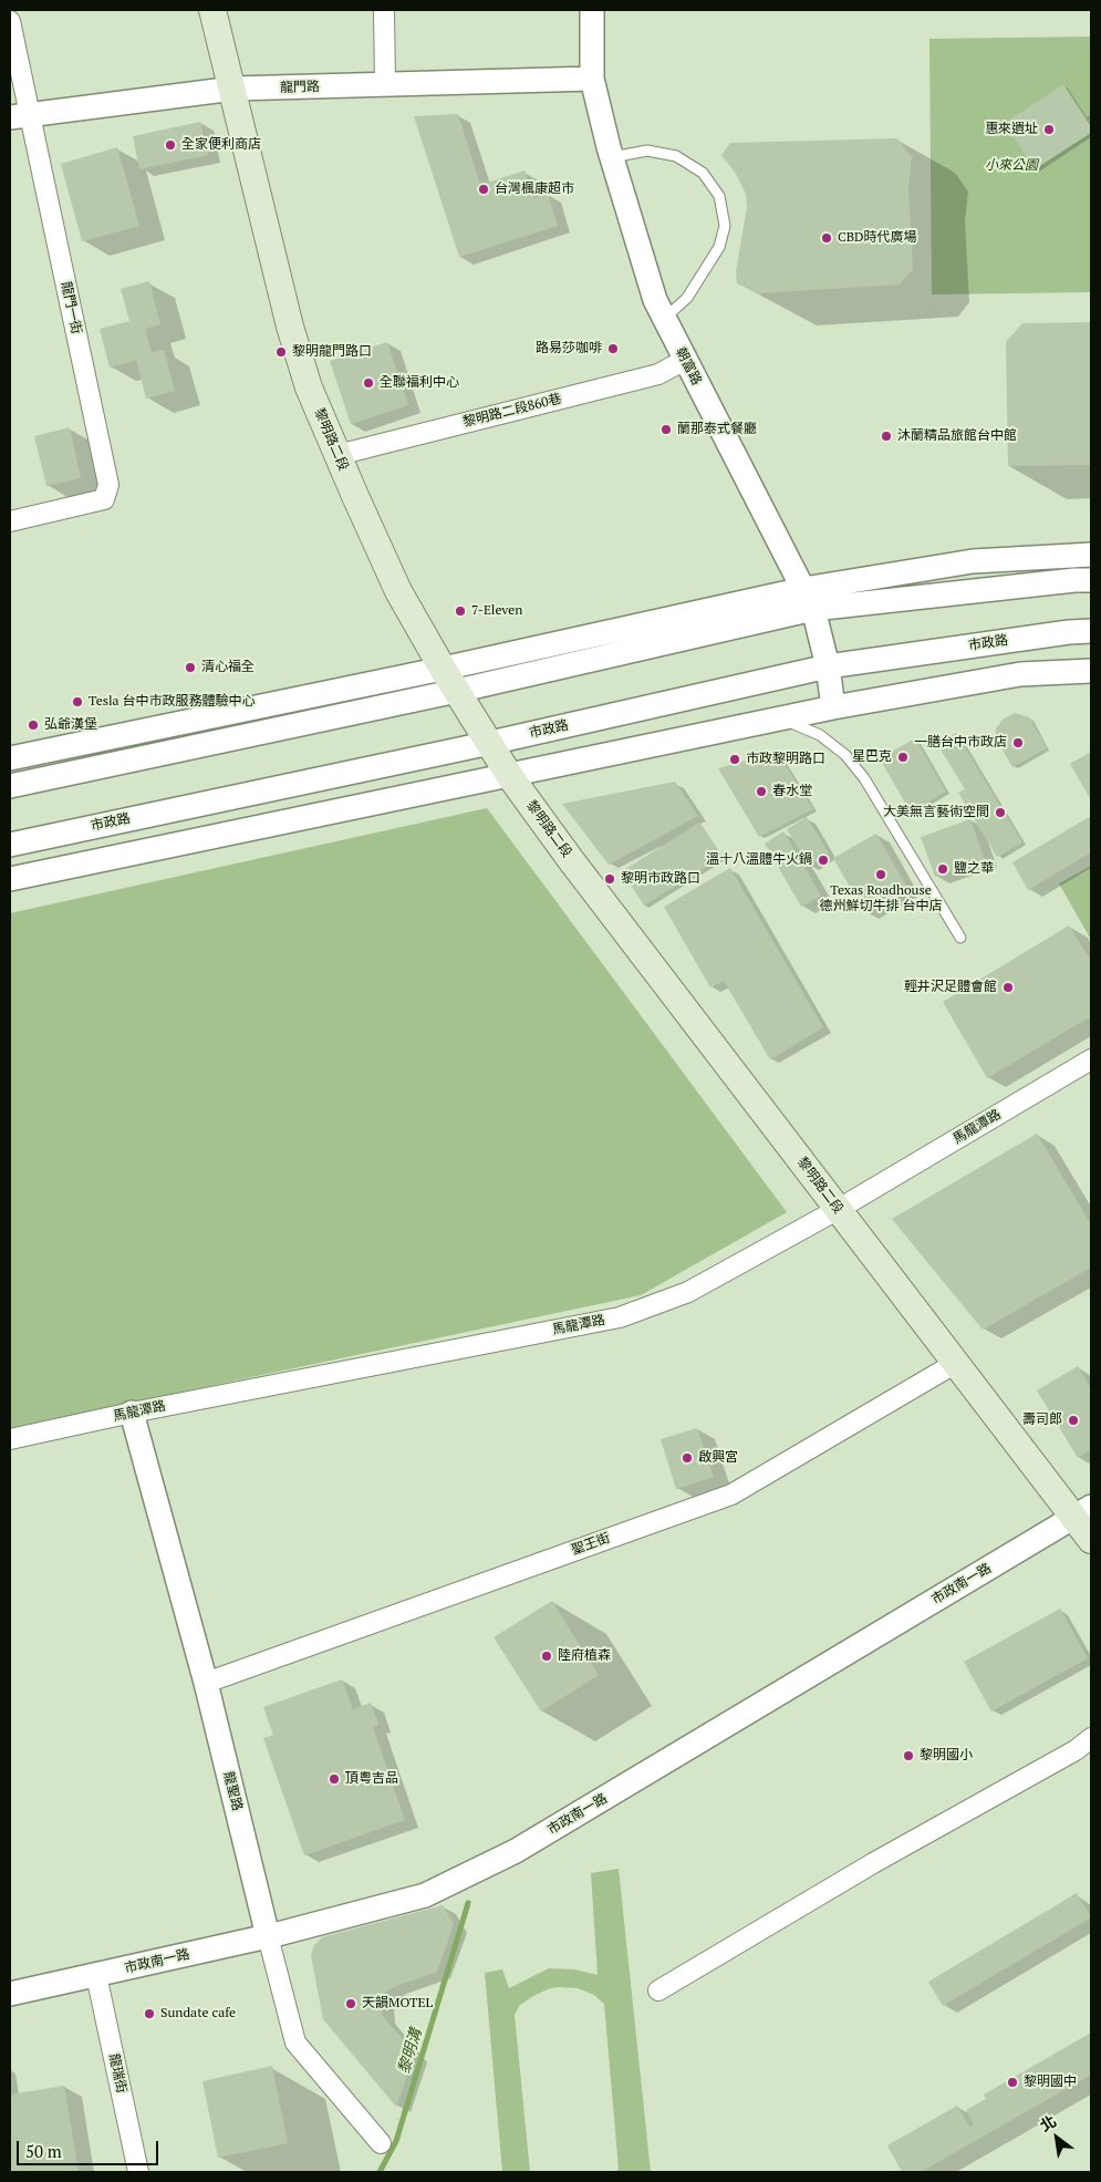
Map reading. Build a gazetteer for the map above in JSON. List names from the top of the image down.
{
  "streets": {
    "main road": ["黎明路二段"],
    "street": [
      "龍門路",
      "龍門一街",
      "朝富路",
      "黎明路二段860巷",
      "市政路",
      "馬龍潭路",
      "聖王街",
      "市政南一路",
      "龍聖路",
      "龍瑞街"
    ]
  },
  "crossings": [
    ["龍門路", "龍門一街"],
    ["龍門路", "朝富路"],
    ["龍門路", "黎明路二段"],
    ["朝富路", "黎明路二段860巷"],
    ["朝富路", "市政路"],
    ["黎明路二段860巷", "黎明路二段"],
    ["黎明路二段", "市政路"],
    ["黎明路二段", "馬龍潭路"],
    ["黎明路二段", "聖王街"],
    ["黎明路二段", "市政南一路"],
    ["馬龍潭路", "龍聖路"],
    ["聖王街", "龍聖路"],
    ["市政南一路", "龍聖路"],
    ["市政南一路", "龍瑞街"]
  ],
  "water": ["黎明溝"],
  "parks": ["小來公園"],
  "places": [
    "惠來遺址",
    "全家便利商店",
    "台灣楓康超市",
    "CBD時代廣場",
    "路易莎咖啡",
    "黎明龍門路口",
    "全聯福利中心",
    "蘭那泰式餐廳",
    "沐蘭精品旅館台中館",
    "7-Eleven",
    "清心福全",
    "Tesla 台中市政服務體驗中心",
    "弘爺漢堡",
    "一膳台中市政店",
    "星巴克",
    "市政黎明路口",
    "春水堂",
    "大美無言藝術空間",
    "溫十八溫體牛火鍋",
    "鹽之華",
    "Texas Roadhouse 德州鮮切牛排 台中店",
    "黎明市政路口",
    "輕井沢足體會館",
    "壽司郎",
    "啟興宮",
    "陸府植森",
    "黎明國小",
    "頂粵吉品",
    "天韻MOTEL",
    "Sundate cafe",
    "黎明國中"
  ],
  "scale_bar": "50 m",
  "north": "top left"
}
